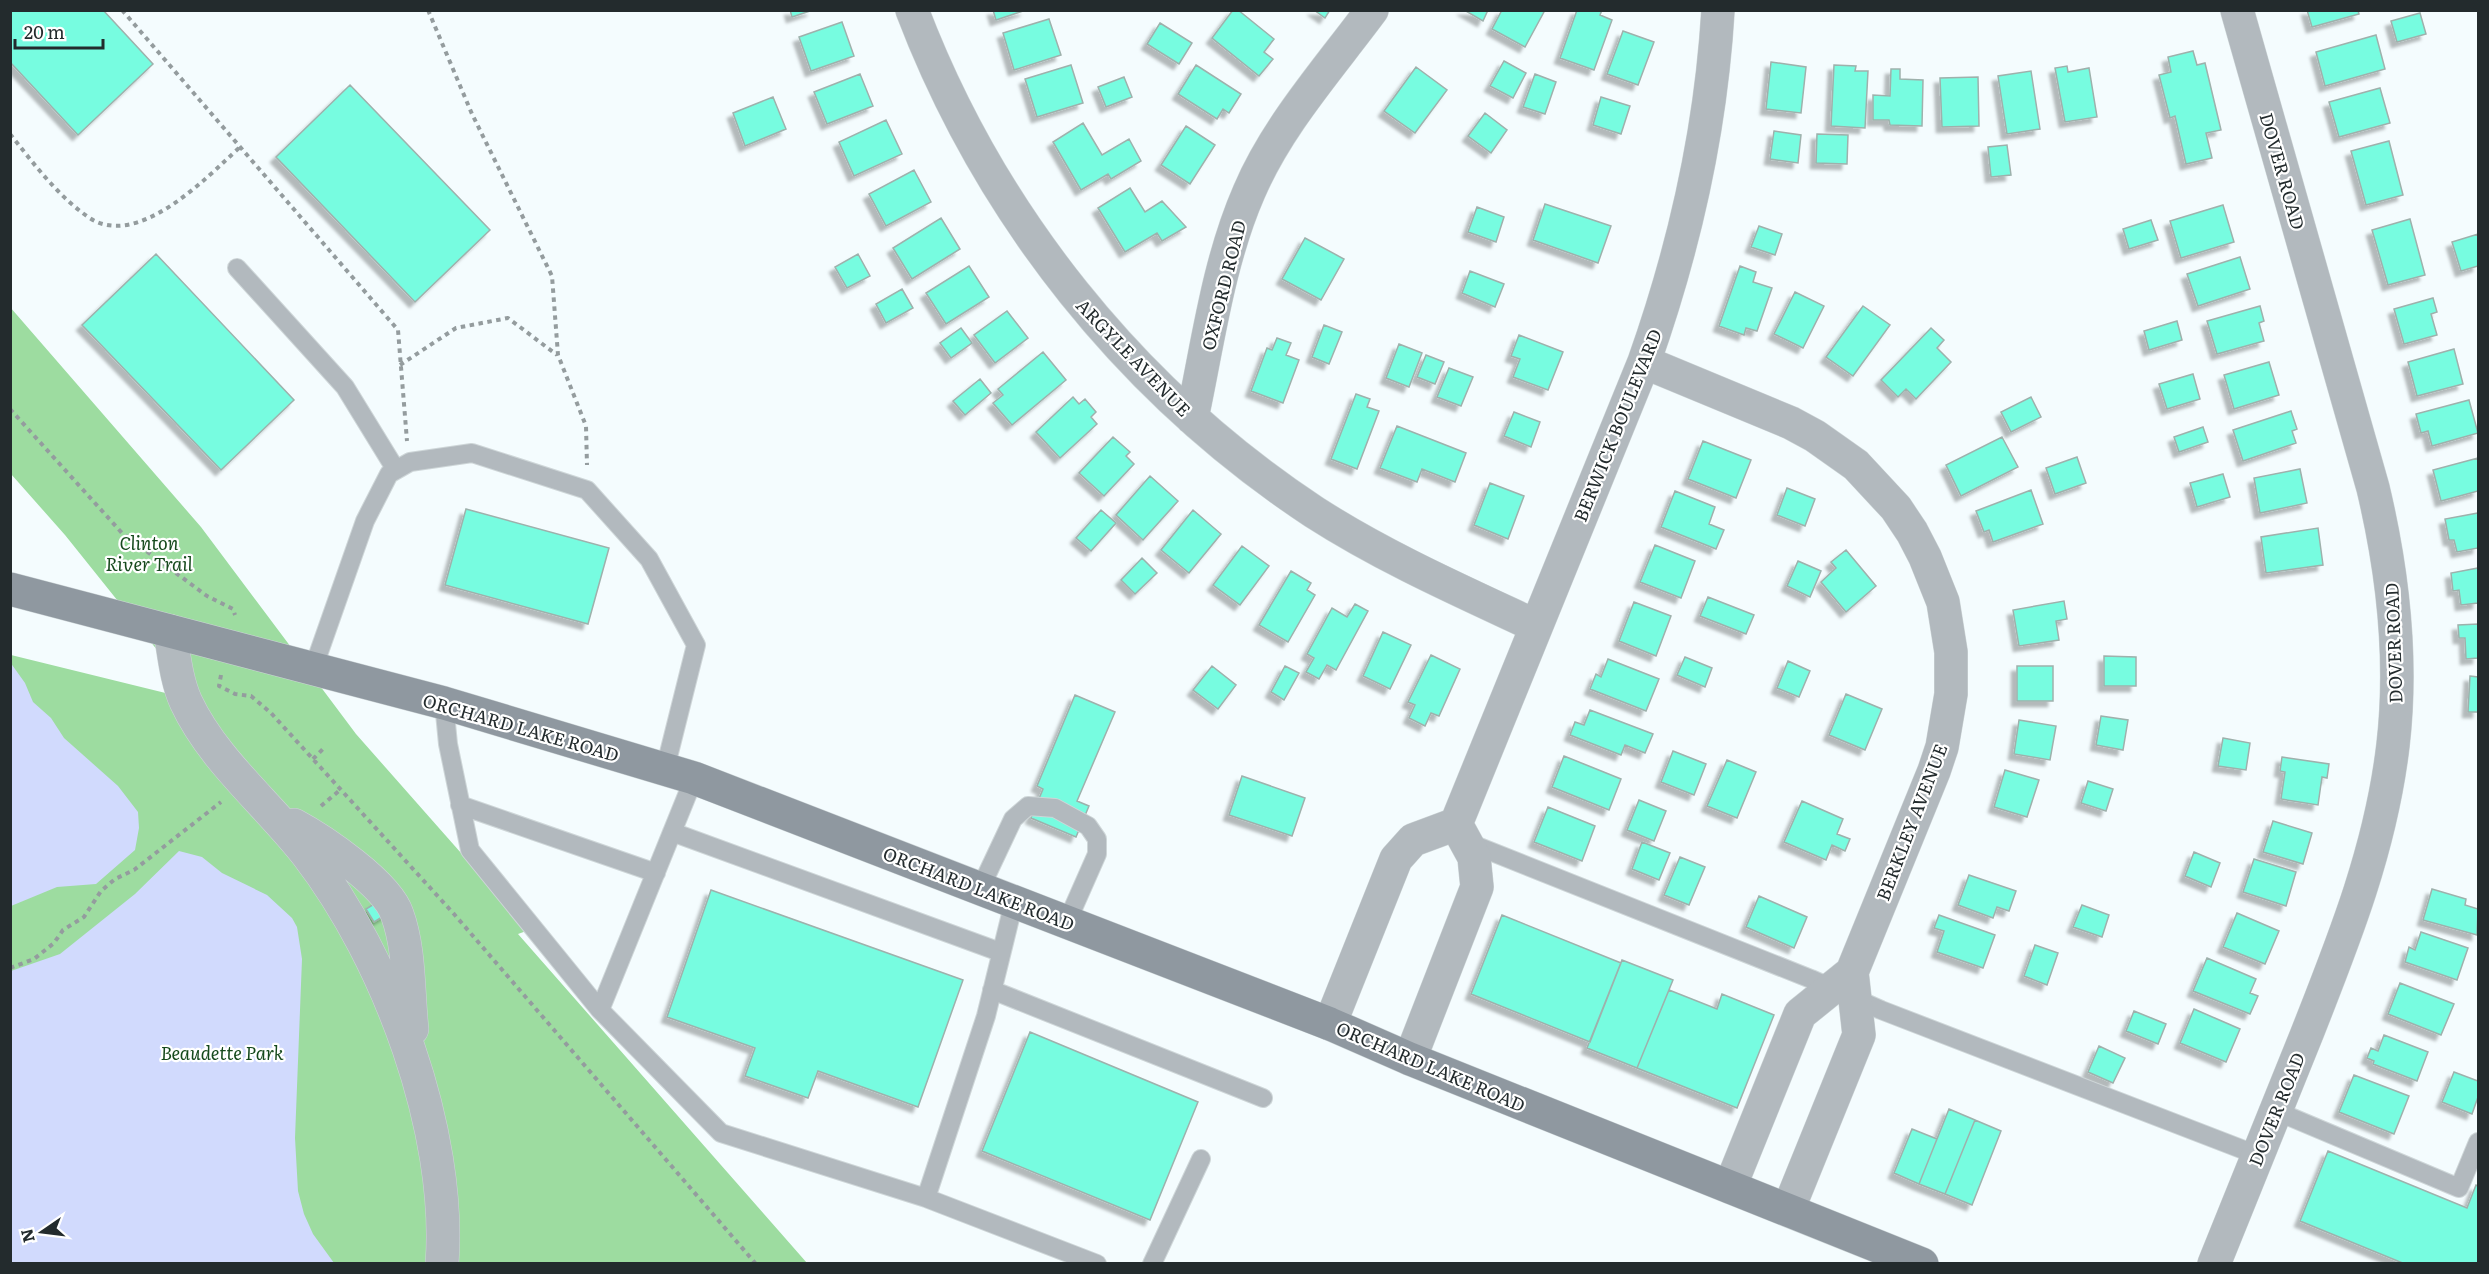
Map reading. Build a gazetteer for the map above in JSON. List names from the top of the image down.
{
  "streets": {
    "main road": ["ORCHARD LAKE ROAD"],
    "street": [
      "DOVER ROAD",
      "OXFORD ROAD",
      "ARGYLE AVENUE",
      "BERWICK BOULEVARD",
      "BERKLEY AVENUE"
    ]
  },
  "crossings": [
    ["OXFORD ROAD", "ARGYLE AVENUE"],
    ["ARGYLE AVENUE", "BERWICK BOULEVARD"],
    ["BERWICK BOULEVARD", "BERKLEY AVENUE"],
    ["ORCHARD LAKE ROAD", "BERKLEY AVENUE"]
  ],
  "parks": ["Clinton River Trail", "Beaudette Park"],
  "scale_bar": "20 m",
  "north": "left"
}
